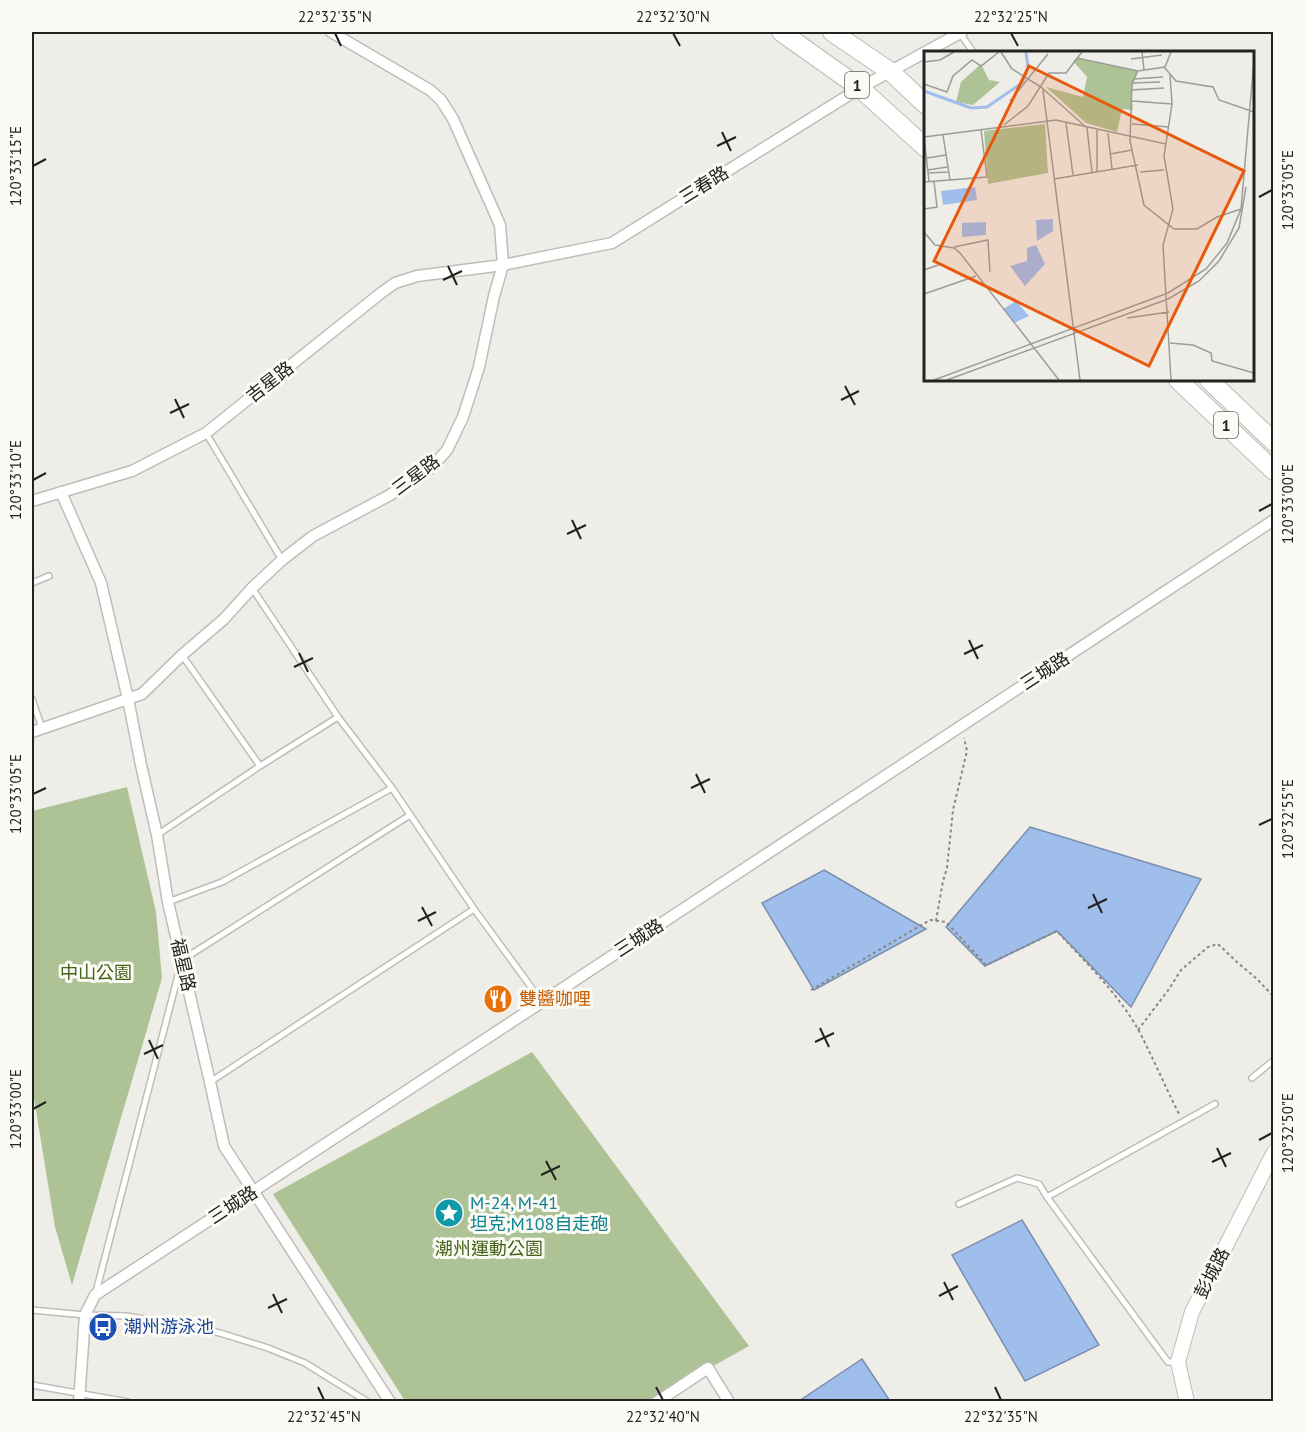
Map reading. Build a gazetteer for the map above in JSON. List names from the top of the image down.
{
  "streets": {
    "main road": ["1"],
    "street": [
      "三春路",
      "吉星路",
      "三星路",
      "三城路",
      "福星路",
      "彭城路"
    ]
  },
  "crossings": [
    ["1", "三春路"],
    ["三春路", "吉星路"],
    ["三春路", "三星路"],
    ["吉星路", "三星路"],
    ["吉星路", "福星路"],
    ["三星路", "福星路"],
    ["三城路", "福星路"]
  ],
  "parks": ["中山公園", "潮州運動公園"],
  "places": {
    "restaurant": ["雙醬咖哩"],
    "place": ["M-24, M-41 坦克;M108自走砲"],
    "bus stop": ["潮州游泳池"]
  },
  "coordinates": [
    "22°32'35\"N",
    "22°32'30\"N",
    "22°32'25\"N",
    "120°33'15\"E",
    "120°33'05\"E",
    "120°33'10\"E",
    "120°33'00\"E",
    "120°32'55\"E",
    "120°32'50\"E",
    "22°32'45\"N",
    "22°32'40\"N"
  ]
}
